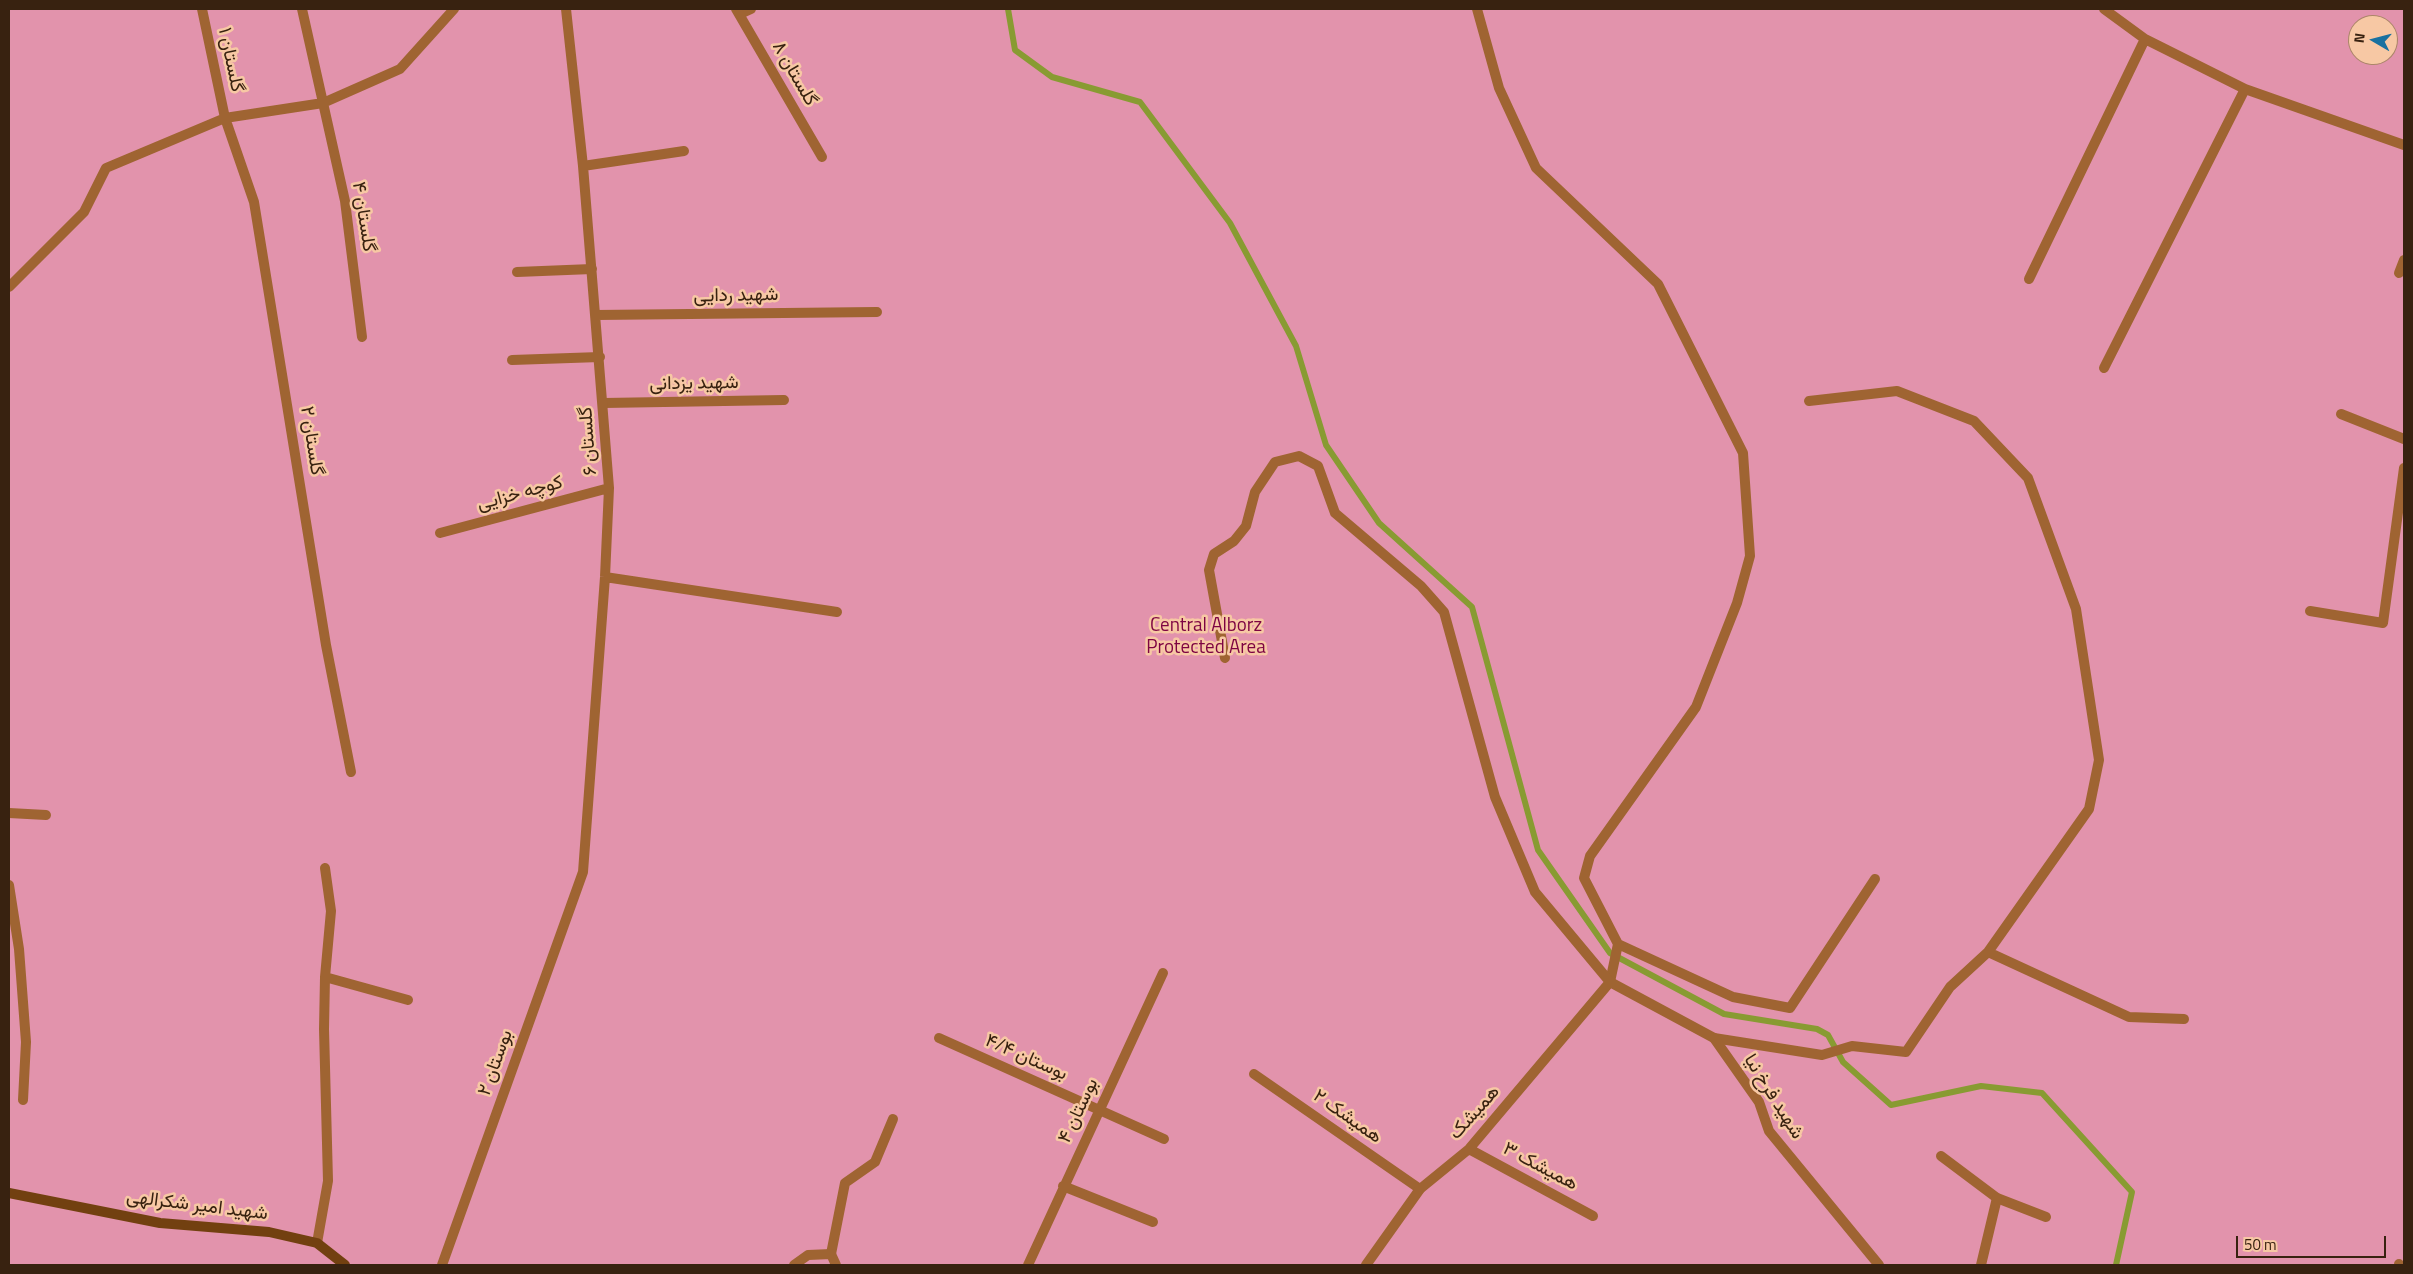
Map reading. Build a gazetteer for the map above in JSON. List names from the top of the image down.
{
  "streets": {
    "street": [
      "گلستان ۱",
      "گلستان ۸",
      "گلستان ۴",
      "شهید ردایی",
      "شهید یزدانی",
      "گلستان ۲",
      "گلستان ۶",
      "کوچه خزایی",
      "بوستان ۴/۴",
      "بوستان ۲",
      "شهید فرخ نیا",
      "بوستان ۴",
      "همیشک",
      "همیشک ۲",
      "همیشک ۳",
      "شهید امیر شکرالهی"
    ]
  },
  "crossings": [
    ["گلستان ۱", "گلستان ۲"],
    ["شهید ردایی", "گلستان ۶"],
    ["شهید یزدانی", "گلستان ۶"],
    ["گلستان ۶", "کوچه خزایی"],
    ["گلستان ۶", "بوستان ۲"],
    ["بوستان ۴/۴", "بوستان ۴"],
    ["شهید فرخ نیا", "همیشک"],
    ["همیشک", "همیشک ۲"],
    ["همیشک", "همیشک ۳"]
  ],
  "parks": ["Central Alborz Protected Area"],
  "scale_bar": "50 m",
  "north": "left"
}
